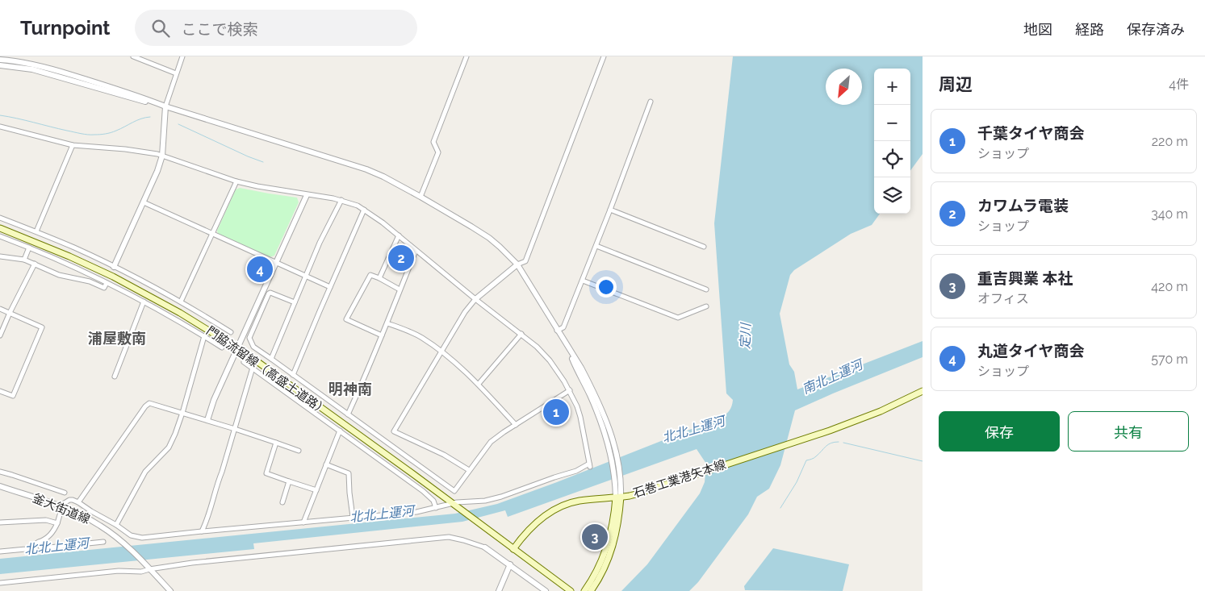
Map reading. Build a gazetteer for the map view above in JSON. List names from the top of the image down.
{
  "streets": {
    "main road": ["門脇流留線（高盛土道路）", "石巻工業港矢本線"],
    "street": ["釜大街道線"]
  },
  "crossings": [
    ["門脇流留線（高盛土道路）", "石巻工業港矢本線"]
  ],
  "districts": ["浦屋敷南", "明神南"],
  "water": ["定川", "南北上運河", "北北上運河"],
  "north": "bottom left",
  "page": {
    "header": "Turnpoint",
    "search": "ここで検索",
    "nav": ["地図", "経路", "保存済み"],
    "heading": ["周辺", "4件"],
    "map_buttons": ["+", "−"],
    "list": [
      {
        "mark": "1",
        "name": "千葉タイヤ商会",
        "note": "ショップ",
        "value": "220 m"
      },
      {
        "mark": "2",
        "name": "カワムラ電装",
        "note": "ショップ",
        "value": "340 m"
      },
      {
        "mark": "3",
        "name": "重吉興業 本社",
        "note": "オフィス",
        "value": "420 m"
      },
      {
        "mark": "4",
        "name": "丸道タイヤ商会",
        "note": "ショップ",
        "value": "570 m"
      }
    ],
    "pins": [
      "2",
      "4",
      "1",
      "3"
    ],
    "buttons": ["保存", "共有"]
  }
}
